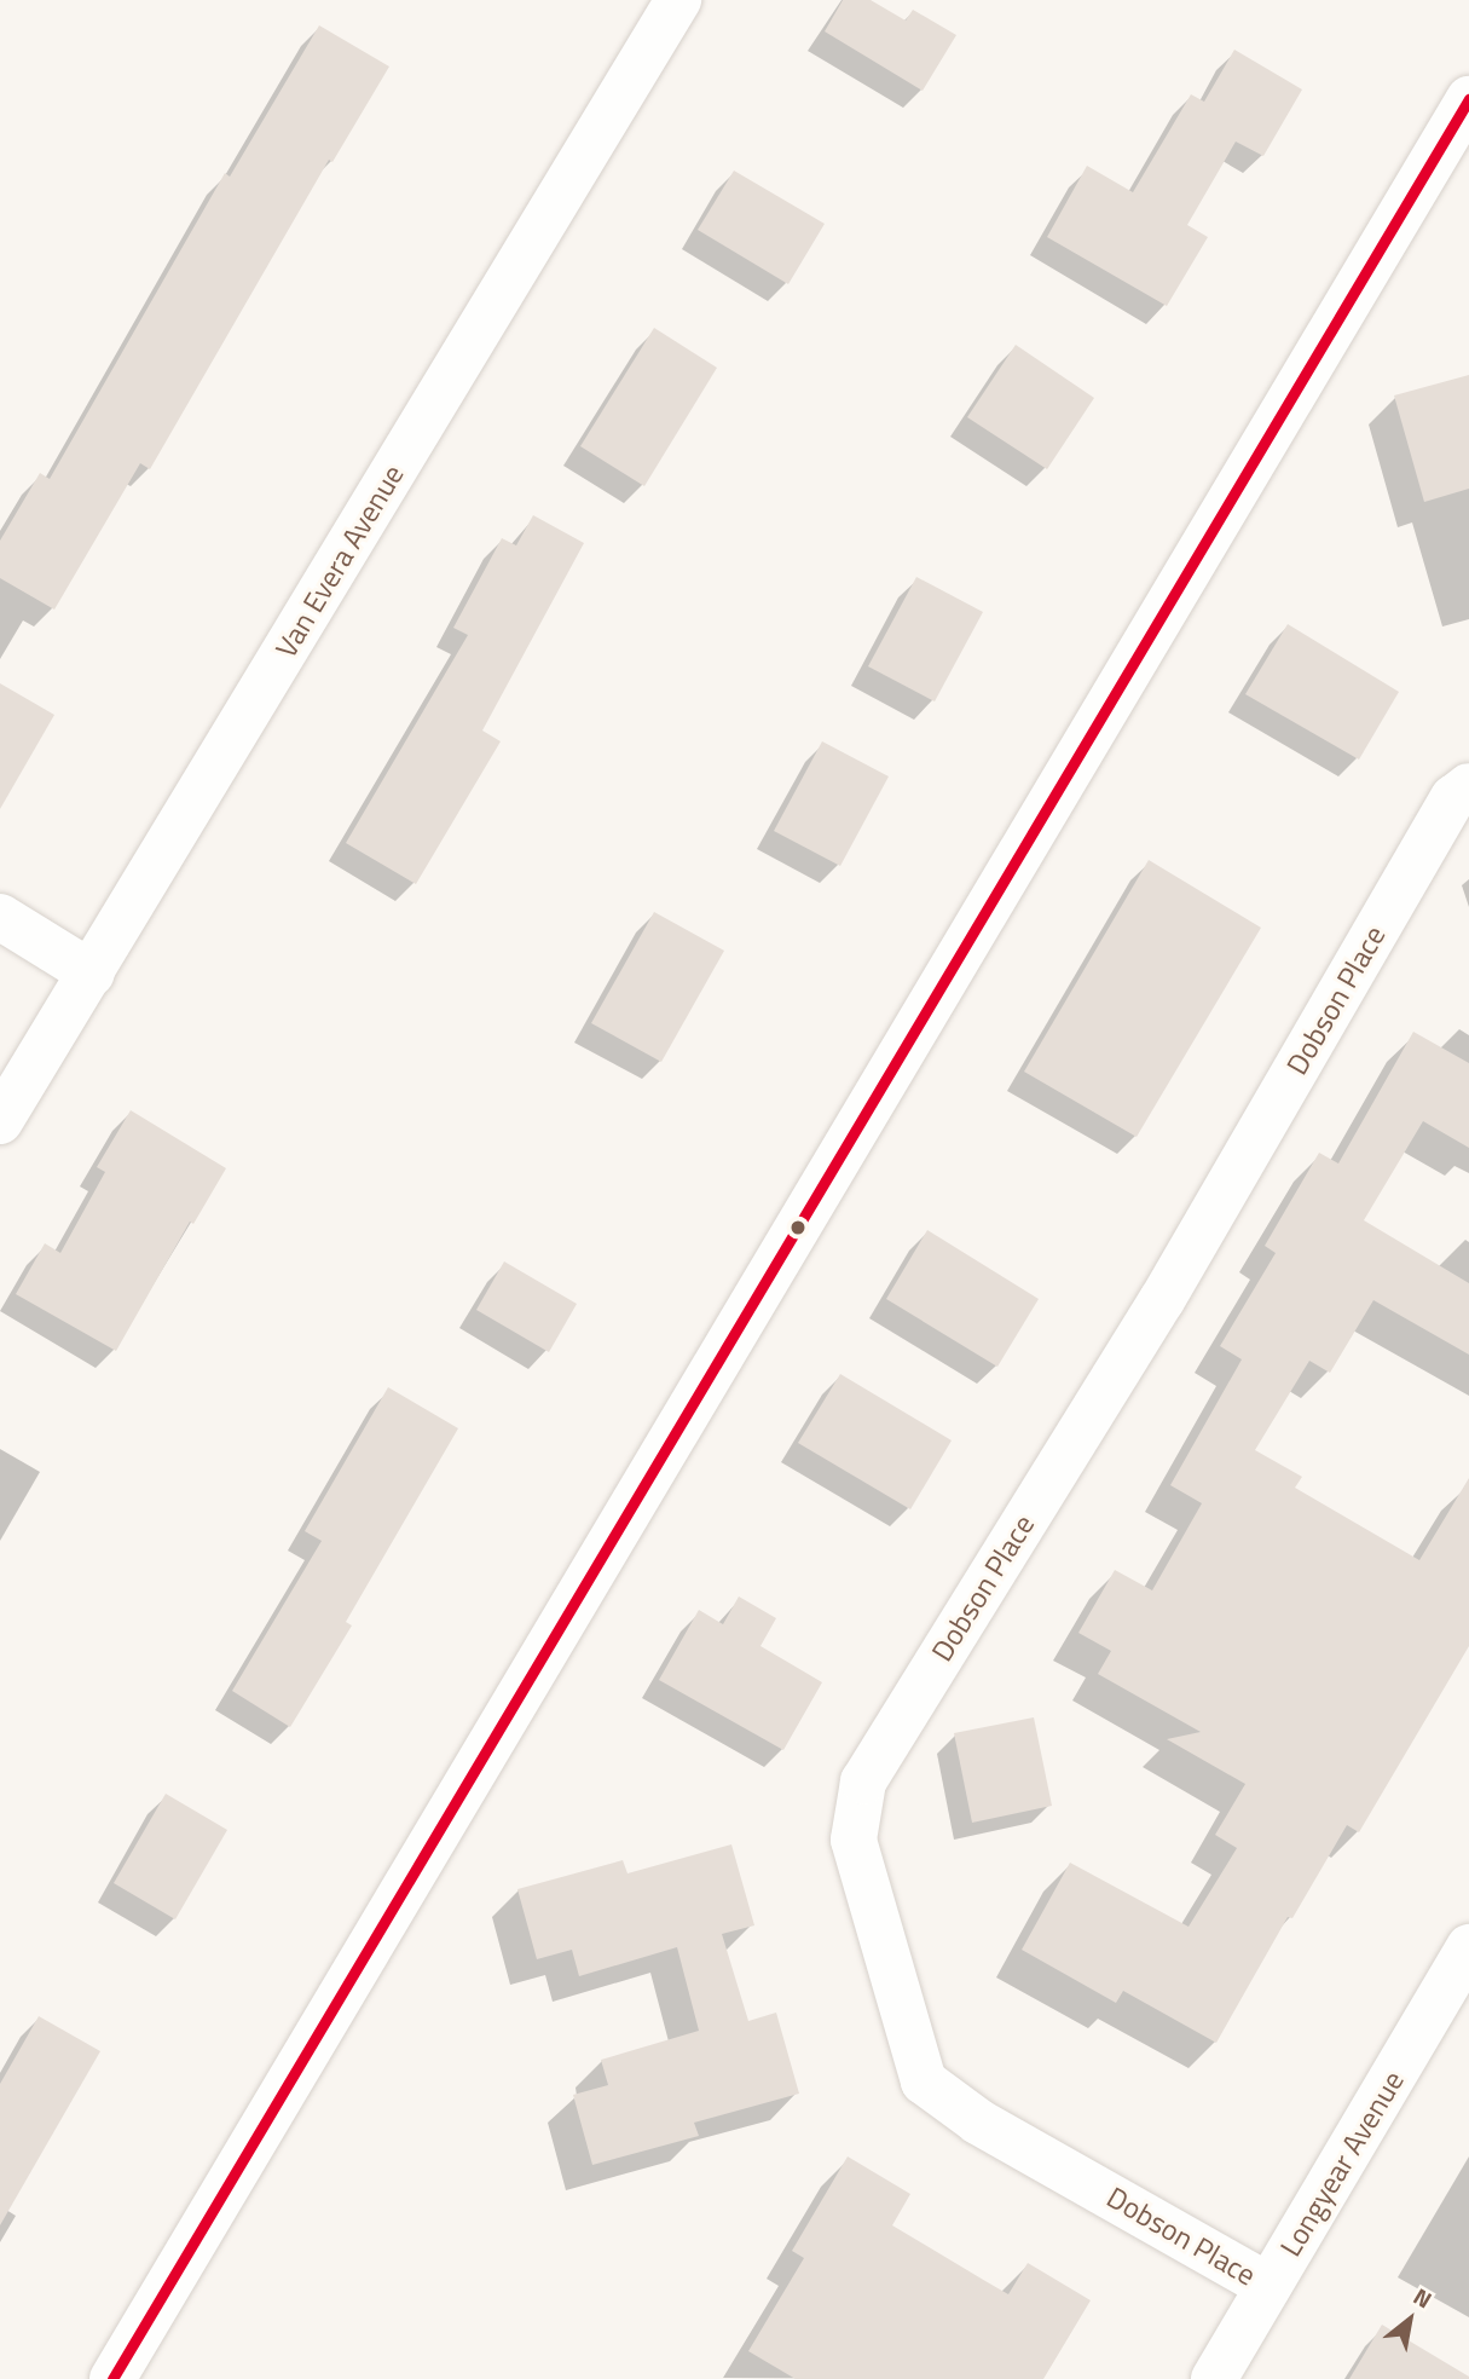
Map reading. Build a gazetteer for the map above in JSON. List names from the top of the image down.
{
  "streets": {
    "street": ["Van Evera Avenue", "Dobson Place", "Longyear Avenue"]
  },
  "crossings": [
    ["Dobson Place", "Longyear Avenue"]
  ],
  "north": "top right"
}
